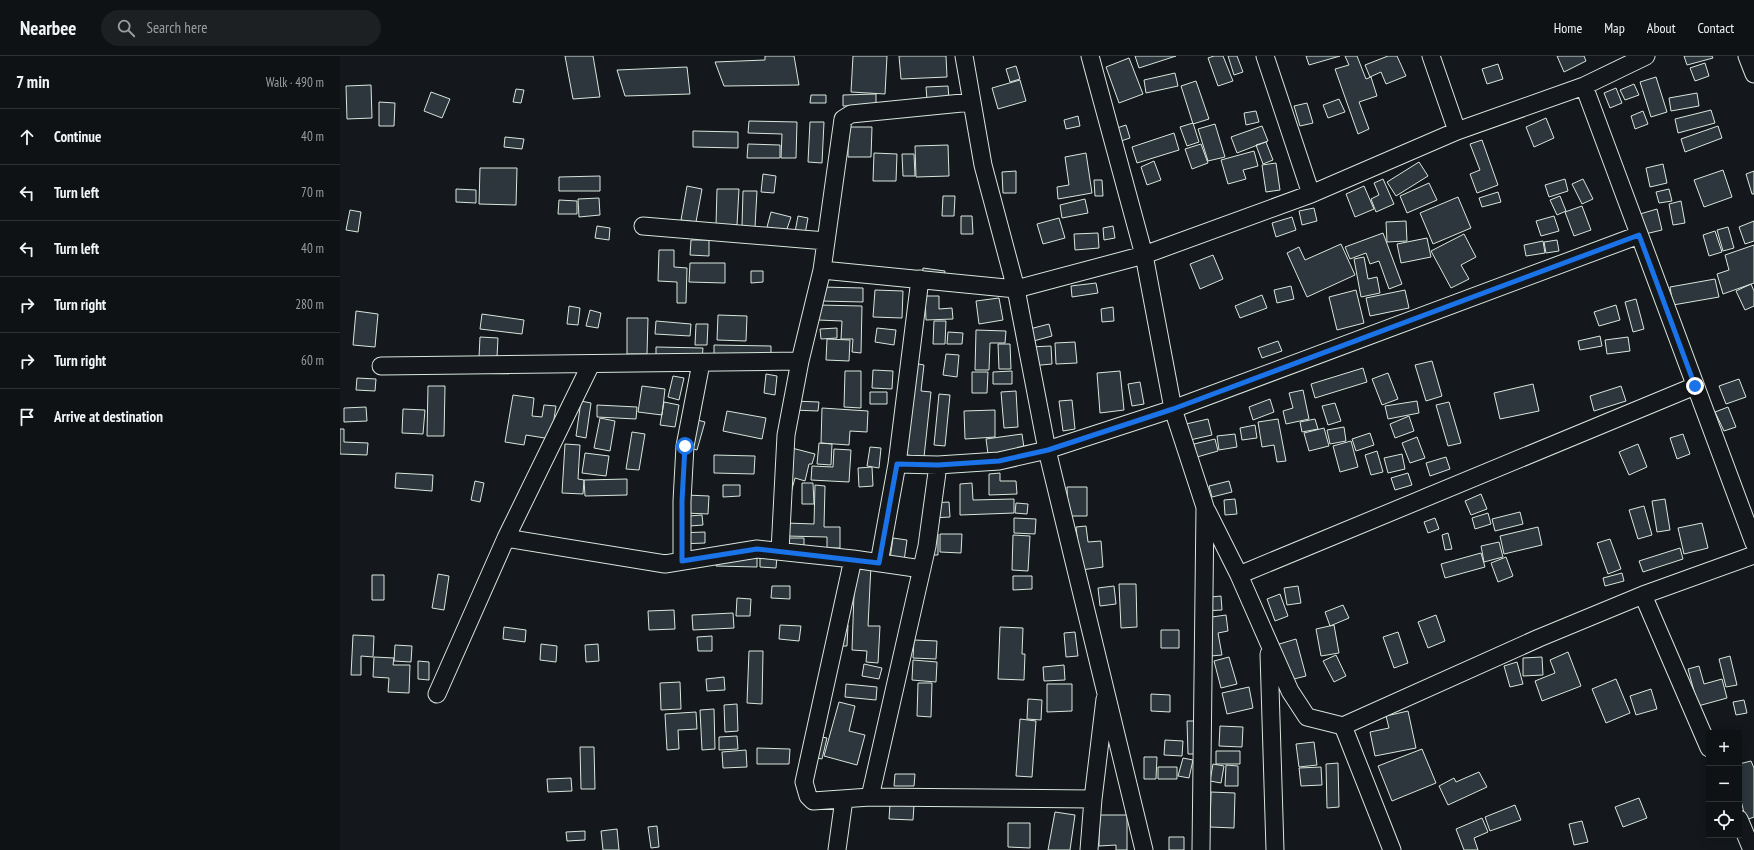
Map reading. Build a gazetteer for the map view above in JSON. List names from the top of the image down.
{
  "page": {
    "header": "Nearbee",
    "search": "Search here",
    "nav": [
      "Home",
      "Map",
      "About",
      "Contact"
    ],
    "heading": ["7 min", "Walk · 490 m"],
    "list": [
      ["Continue", "40 m"],
      ["Turn left", "70 m"],
      ["Turn left", "40 m"],
      ["Turn right", "280 m"],
      ["Turn right", "60 m"],
      "Arrive at destination"
    ],
    "map_buttons": ["+", "−"]
  }
}
